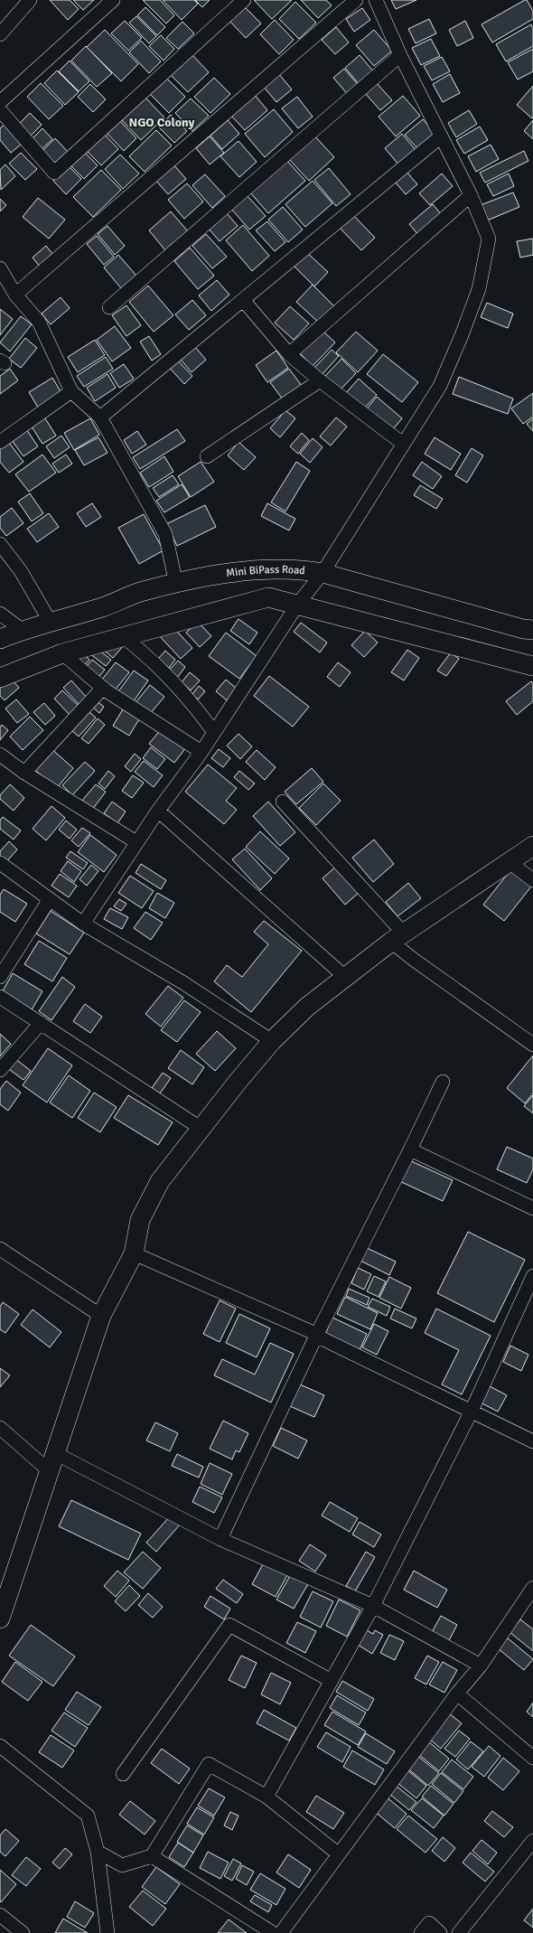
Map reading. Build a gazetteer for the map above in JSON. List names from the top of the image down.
{
  "streets": {
    "street": ["Mini BiPass Road"]
  },
  "districts": ["NGO Colony"]
}
